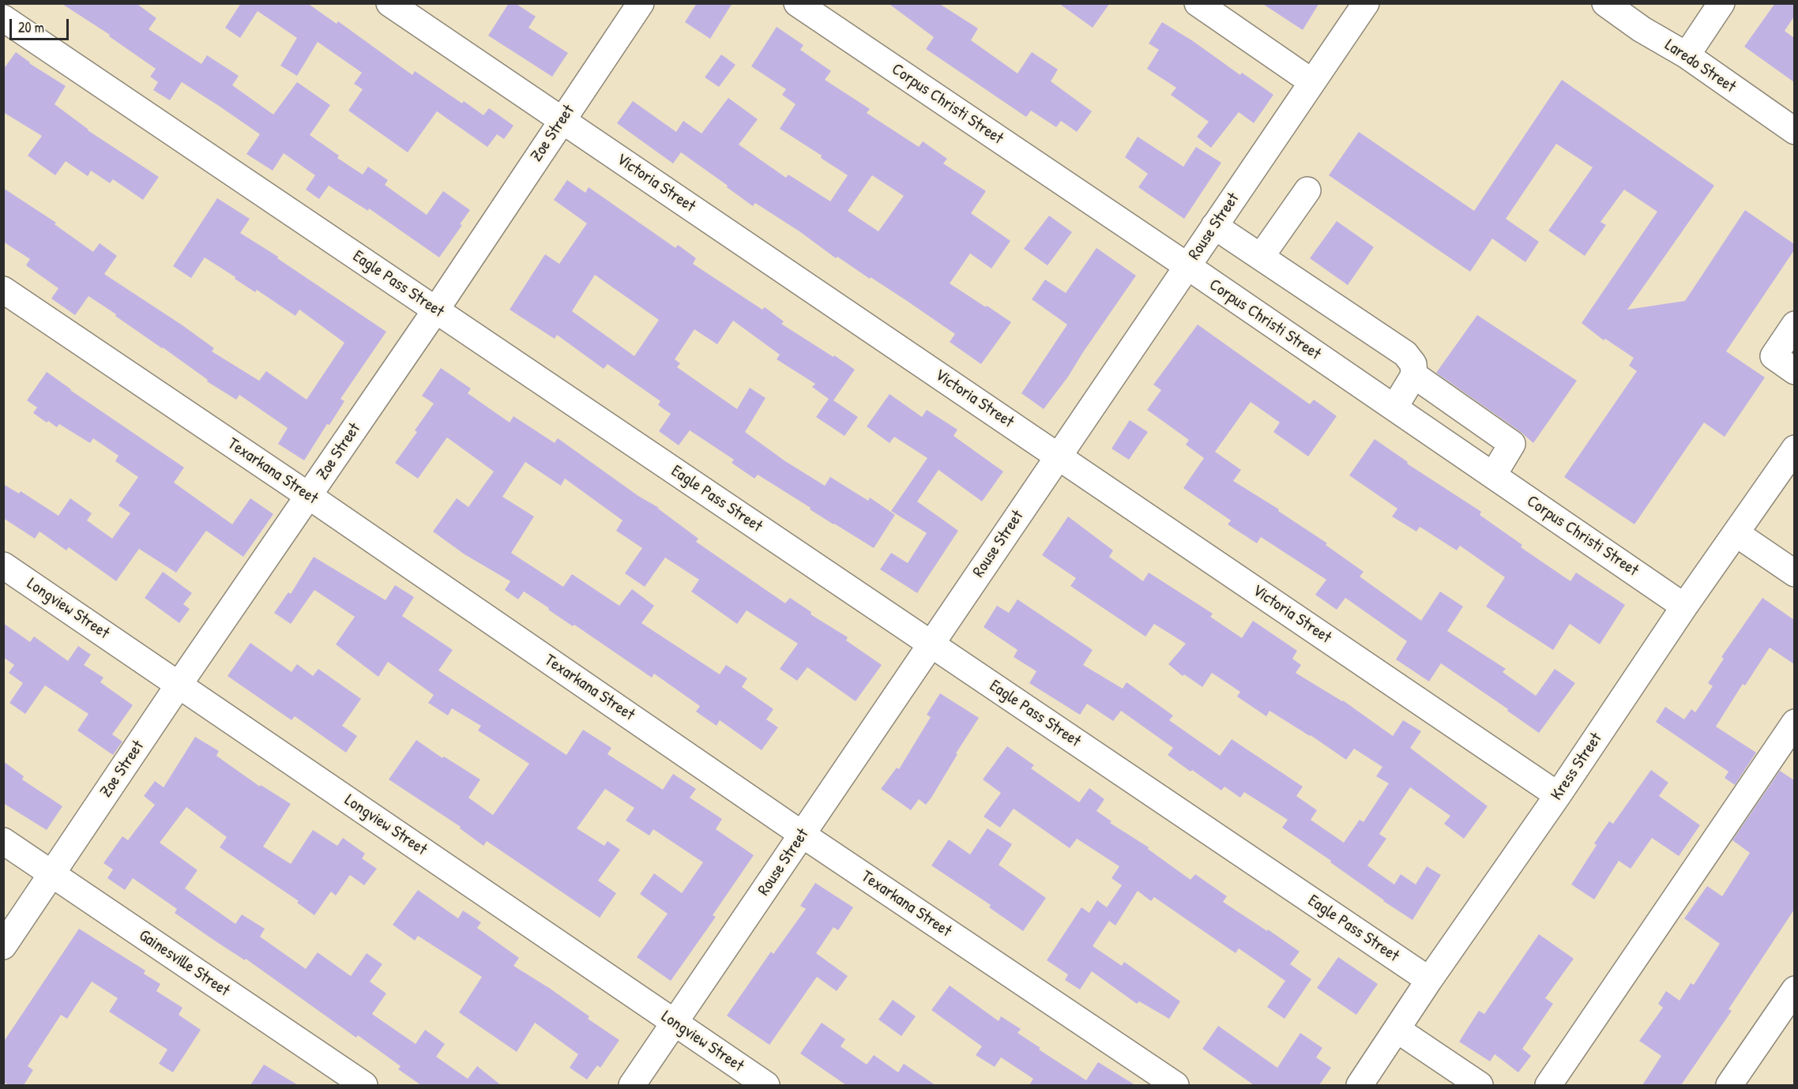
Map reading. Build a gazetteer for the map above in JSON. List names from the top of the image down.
{
  "streets": {
    "street": [
      "Laredo Street",
      "Corpus Christi Street",
      "Zoe Street",
      "Victoria Street",
      "Rouse Street",
      "Eagle Pass Street",
      "Texarkana Street",
      "Longview Street",
      "Kress Street",
      "Gainesville Street"
    ]
  },
  "crossings": [
    ["Corpus Christi Street", "Rouse Street"],
    ["Corpus Christi Street", "Kress Street"],
    ["Zoe Street", "Victoria Street"],
    ["Zoe Street", "Eagle Pass Street"],
    ["Zoe Street", "Texarkana Street"],
    ["Zoe Street", "Longview Street"],
    ["Zoe Street", "Gainesville Street"],
    ["Victoria Street", "Rouse Street"],
    ["Victoria Street", "Kress Street"],
    ["Rouse Street", "Eagle Pass Street"],
    ["Rouse Street", "Texarkana Street"],
    ["Rouse Street", "Longview Street"],
    ["Eagle Pass Street", "Kress Street"]
  ],
  "scale_bar": "20 m"
}
